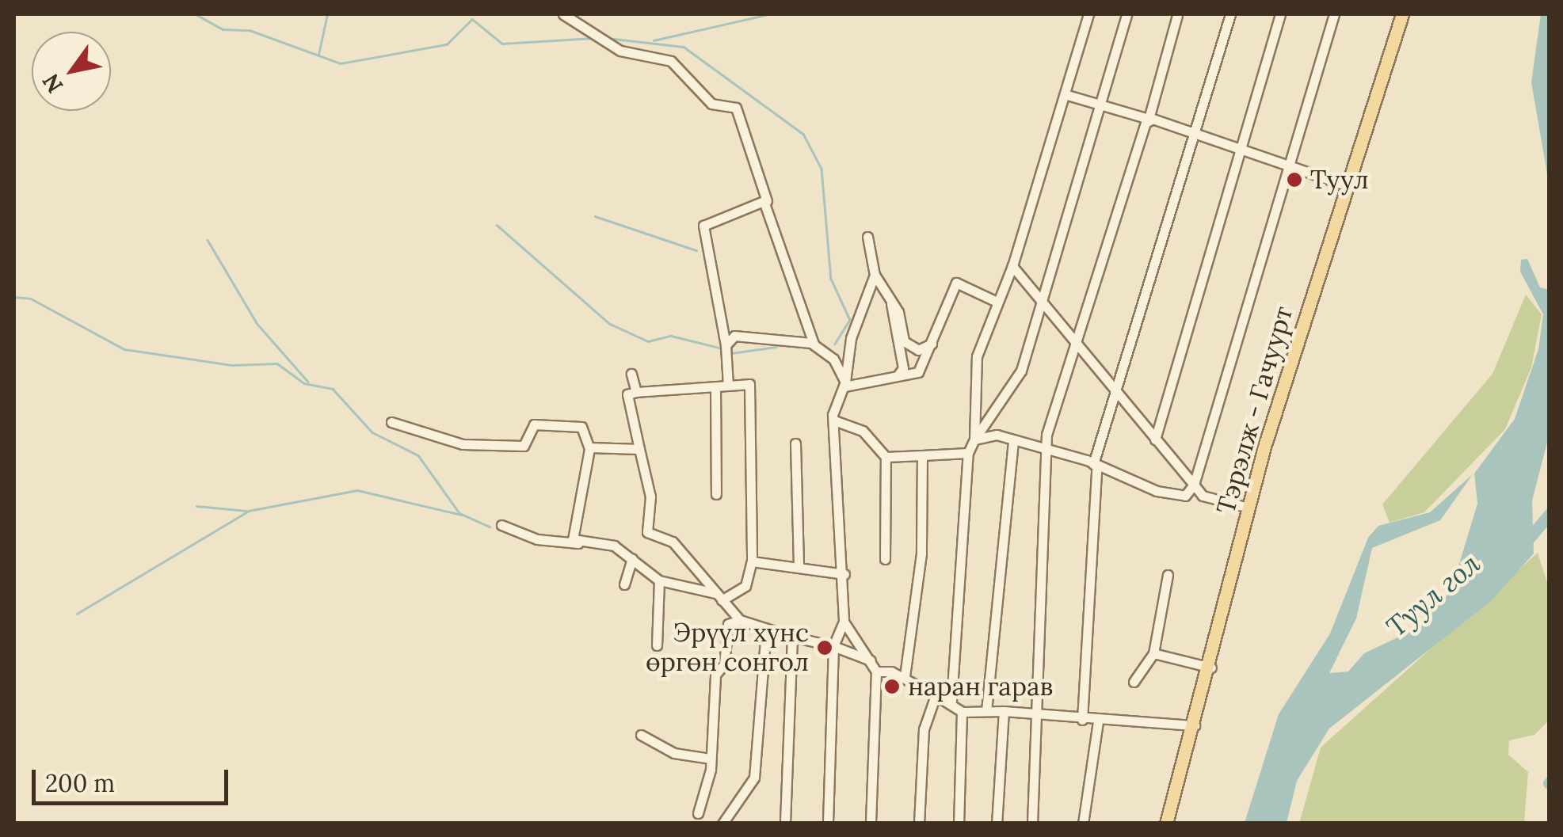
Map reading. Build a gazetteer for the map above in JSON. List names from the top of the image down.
{
  "streets": {
    "main road": ["Тэрэлж - Гачуурт"]
  },
  "water": ["Туул гол"],
  "places": ["Туул", "Эрүүл хүнс өргөн сонгол", "наран гарав"],
  "scale_bar": "200 m",
  "north": "bottom left"
}
